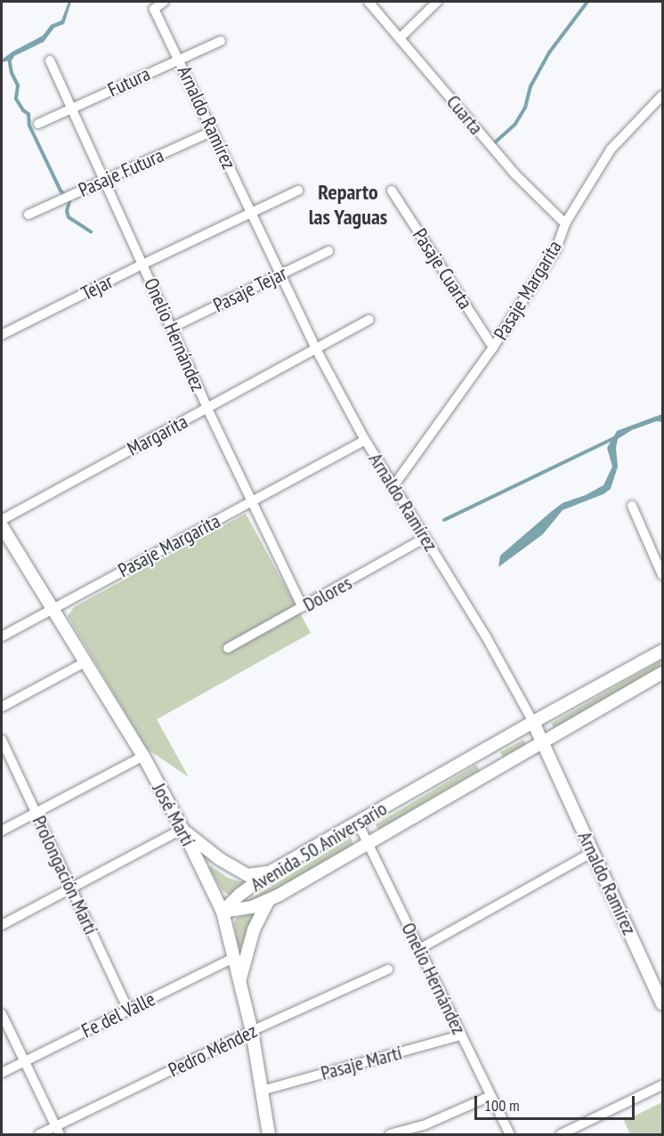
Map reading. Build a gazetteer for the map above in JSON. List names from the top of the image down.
{
  "streets": {
    "main road": ["Arnaldo Ramírez", "José Martí", "Avenida 50 Aniversario"],
    "street": [
      "Futura",
      "Cuarta",
      "Pasaje Futura",
      "Pasaje Cuarta",
      "Tejar",
      "Pasaje Tejar",
      "Pasaje Margarita",
      "Onelio Hernández",
      "Margarita",
      "Dolores",
      "Prolongación Martí",
      "Fe del Valle",
      "Pedro Méndez",
      "Pasaje Martí"
    ]
  },
  "crossings": [
    ["Futura", "Arnaldo Ramírez"],
    ["Futura", "Onelio Hernández"],
    ["Cuarta", "Pasaje Margarita"],
    ["Arnaldo Ramírez", "Pasaje Futura"],
    ["Arnaldo Ramírez", "Tejar"],
    ["Arnaldo Ramírez", "Pasaje Tejar"],
    ["Arnaldo Ramírez", "Pasaje Margarita"],
    ["Arnaldo Ramírez", "Margarita"],
    ["Arnaldo Ramírez", "Dolores"],
    ["Arnaldo Ramírez", "Avenida 50 Aniversario"],
    ["Pasaje Futura", "Onelio Hernández"],
    ["Pasaje Cuarta", "Pasaje Margarita"],
    ["Tejar", "Onelio Hernández"],
    ["Pasaje Tejar", "Onelio Hernández"],
    ["Pasaje Margarita", "Onelio Hernández"],
    ["Pasaje Margarita", "José Martí"],
    ["Onelio Hernández", "Margarita"],
    ["Onelio Hernández", "Dolores"],
    ["Onelio Hernández", "Avenida 50 Aniversario"],
    ["Onelio Hernández", "Pasaje Martí"],
    ["José Martí", "Avenida 50 Aniversario"],
    ["José Martí", "Fe del Valle"],
    ["José Martí", "Pedro Méndez"],
    ["José Martí", "Pasaje Martí"],
    ["Prolongación Martí", "Fe del Valle"]
  ],
  "districts": ["Reparto las Yaguas"],
  "scale_bar": "100 m"
}
